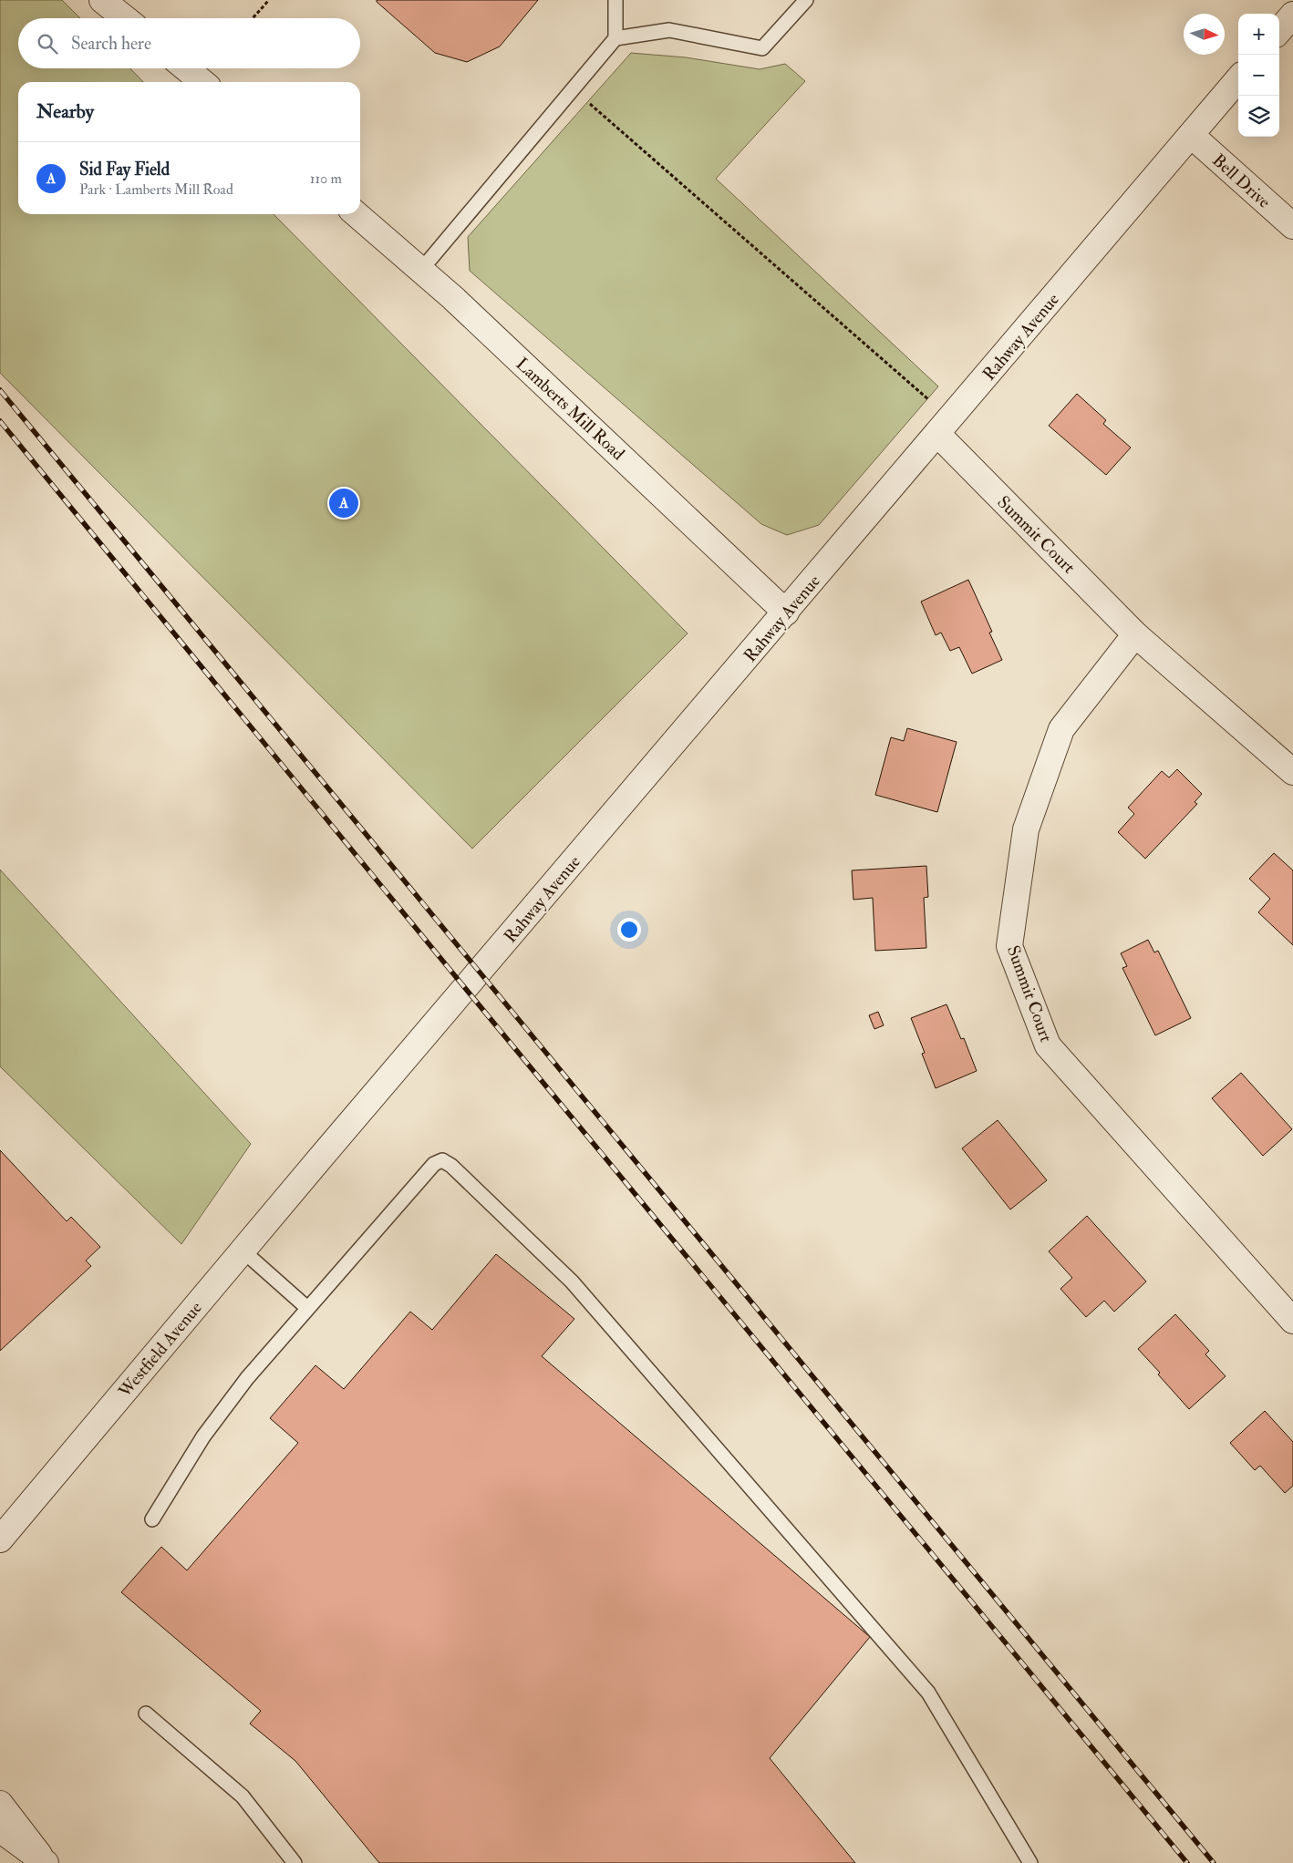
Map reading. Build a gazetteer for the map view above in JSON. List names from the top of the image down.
{
  "streets": {
    "street": [
      "Bell Drive",
      "Rahway Avenue",
      "Lamberts Mill Road",
      "Summit Court",
      "Westfield Avenue"
    ]
  },
  "crossings": [
    ["Bell Drive", "Rahway Avenue"],
    ["Rahway Avenue", "Lamberts Mill Road"],
    ["Rahway Avenue", "Summit Court"],
    ["Rahway Avenue", "Westfield Avenue"]
  ],
  "north": "right",
  "page": {
    "map_buttons": ["+", "−"],
    "search": "Search here",
    "heading": "Nearby",
    "list": [
      {
        "mark": "A",
        "name": "Sid Fay Field",
        "note": "Park · Lamberts Mill Road",
        "value": "110 m"
      }
    ],
    "pins": "A"
  }
}
